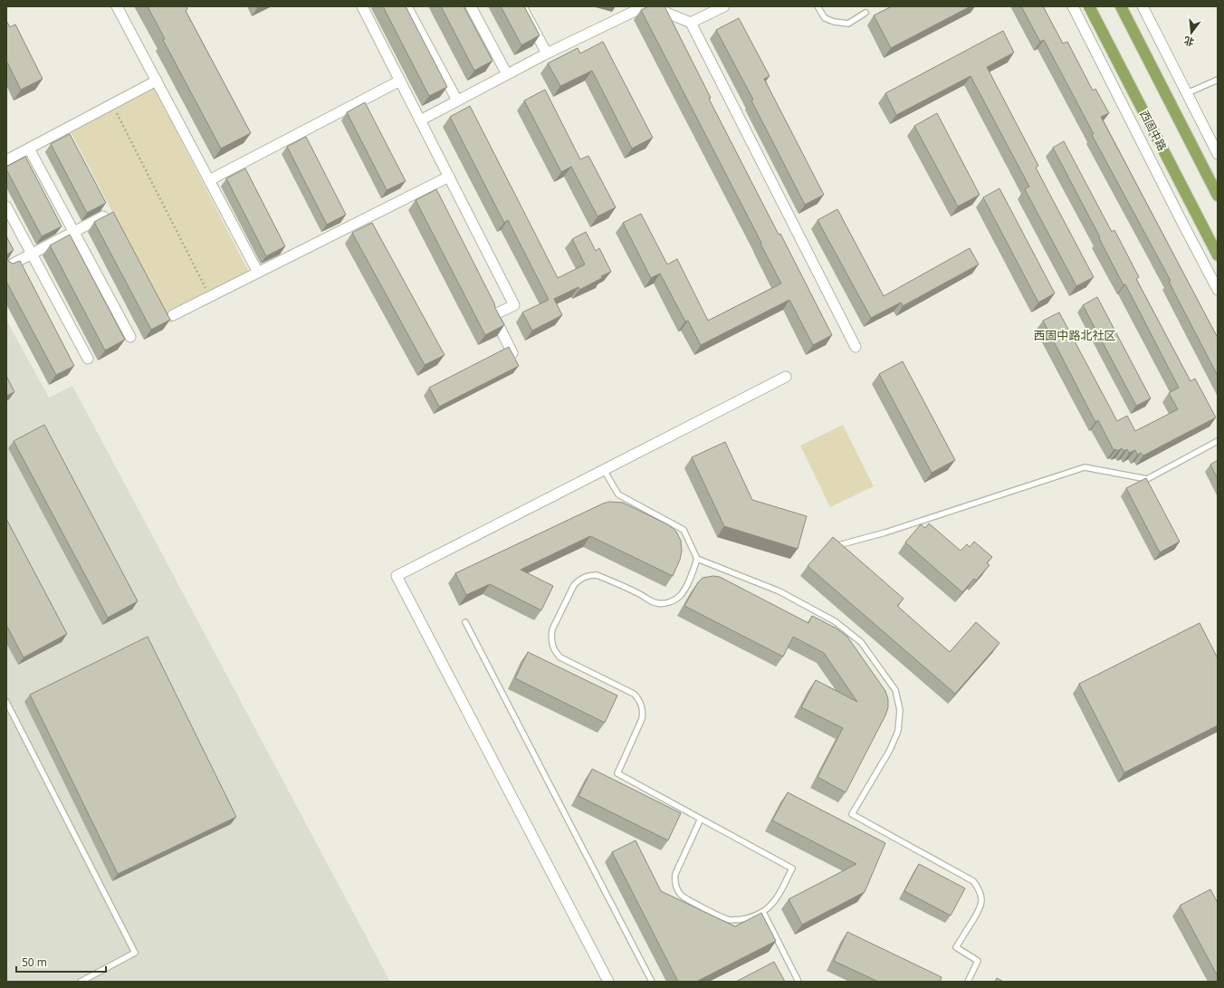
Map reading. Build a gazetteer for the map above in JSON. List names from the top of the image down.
{
  "streets": {
    "main road": ["西固中路"]
  },
  "districts": ["西固中路北社区"],
  "scale_bar": "50 m",
  "north": "bottom"
}
